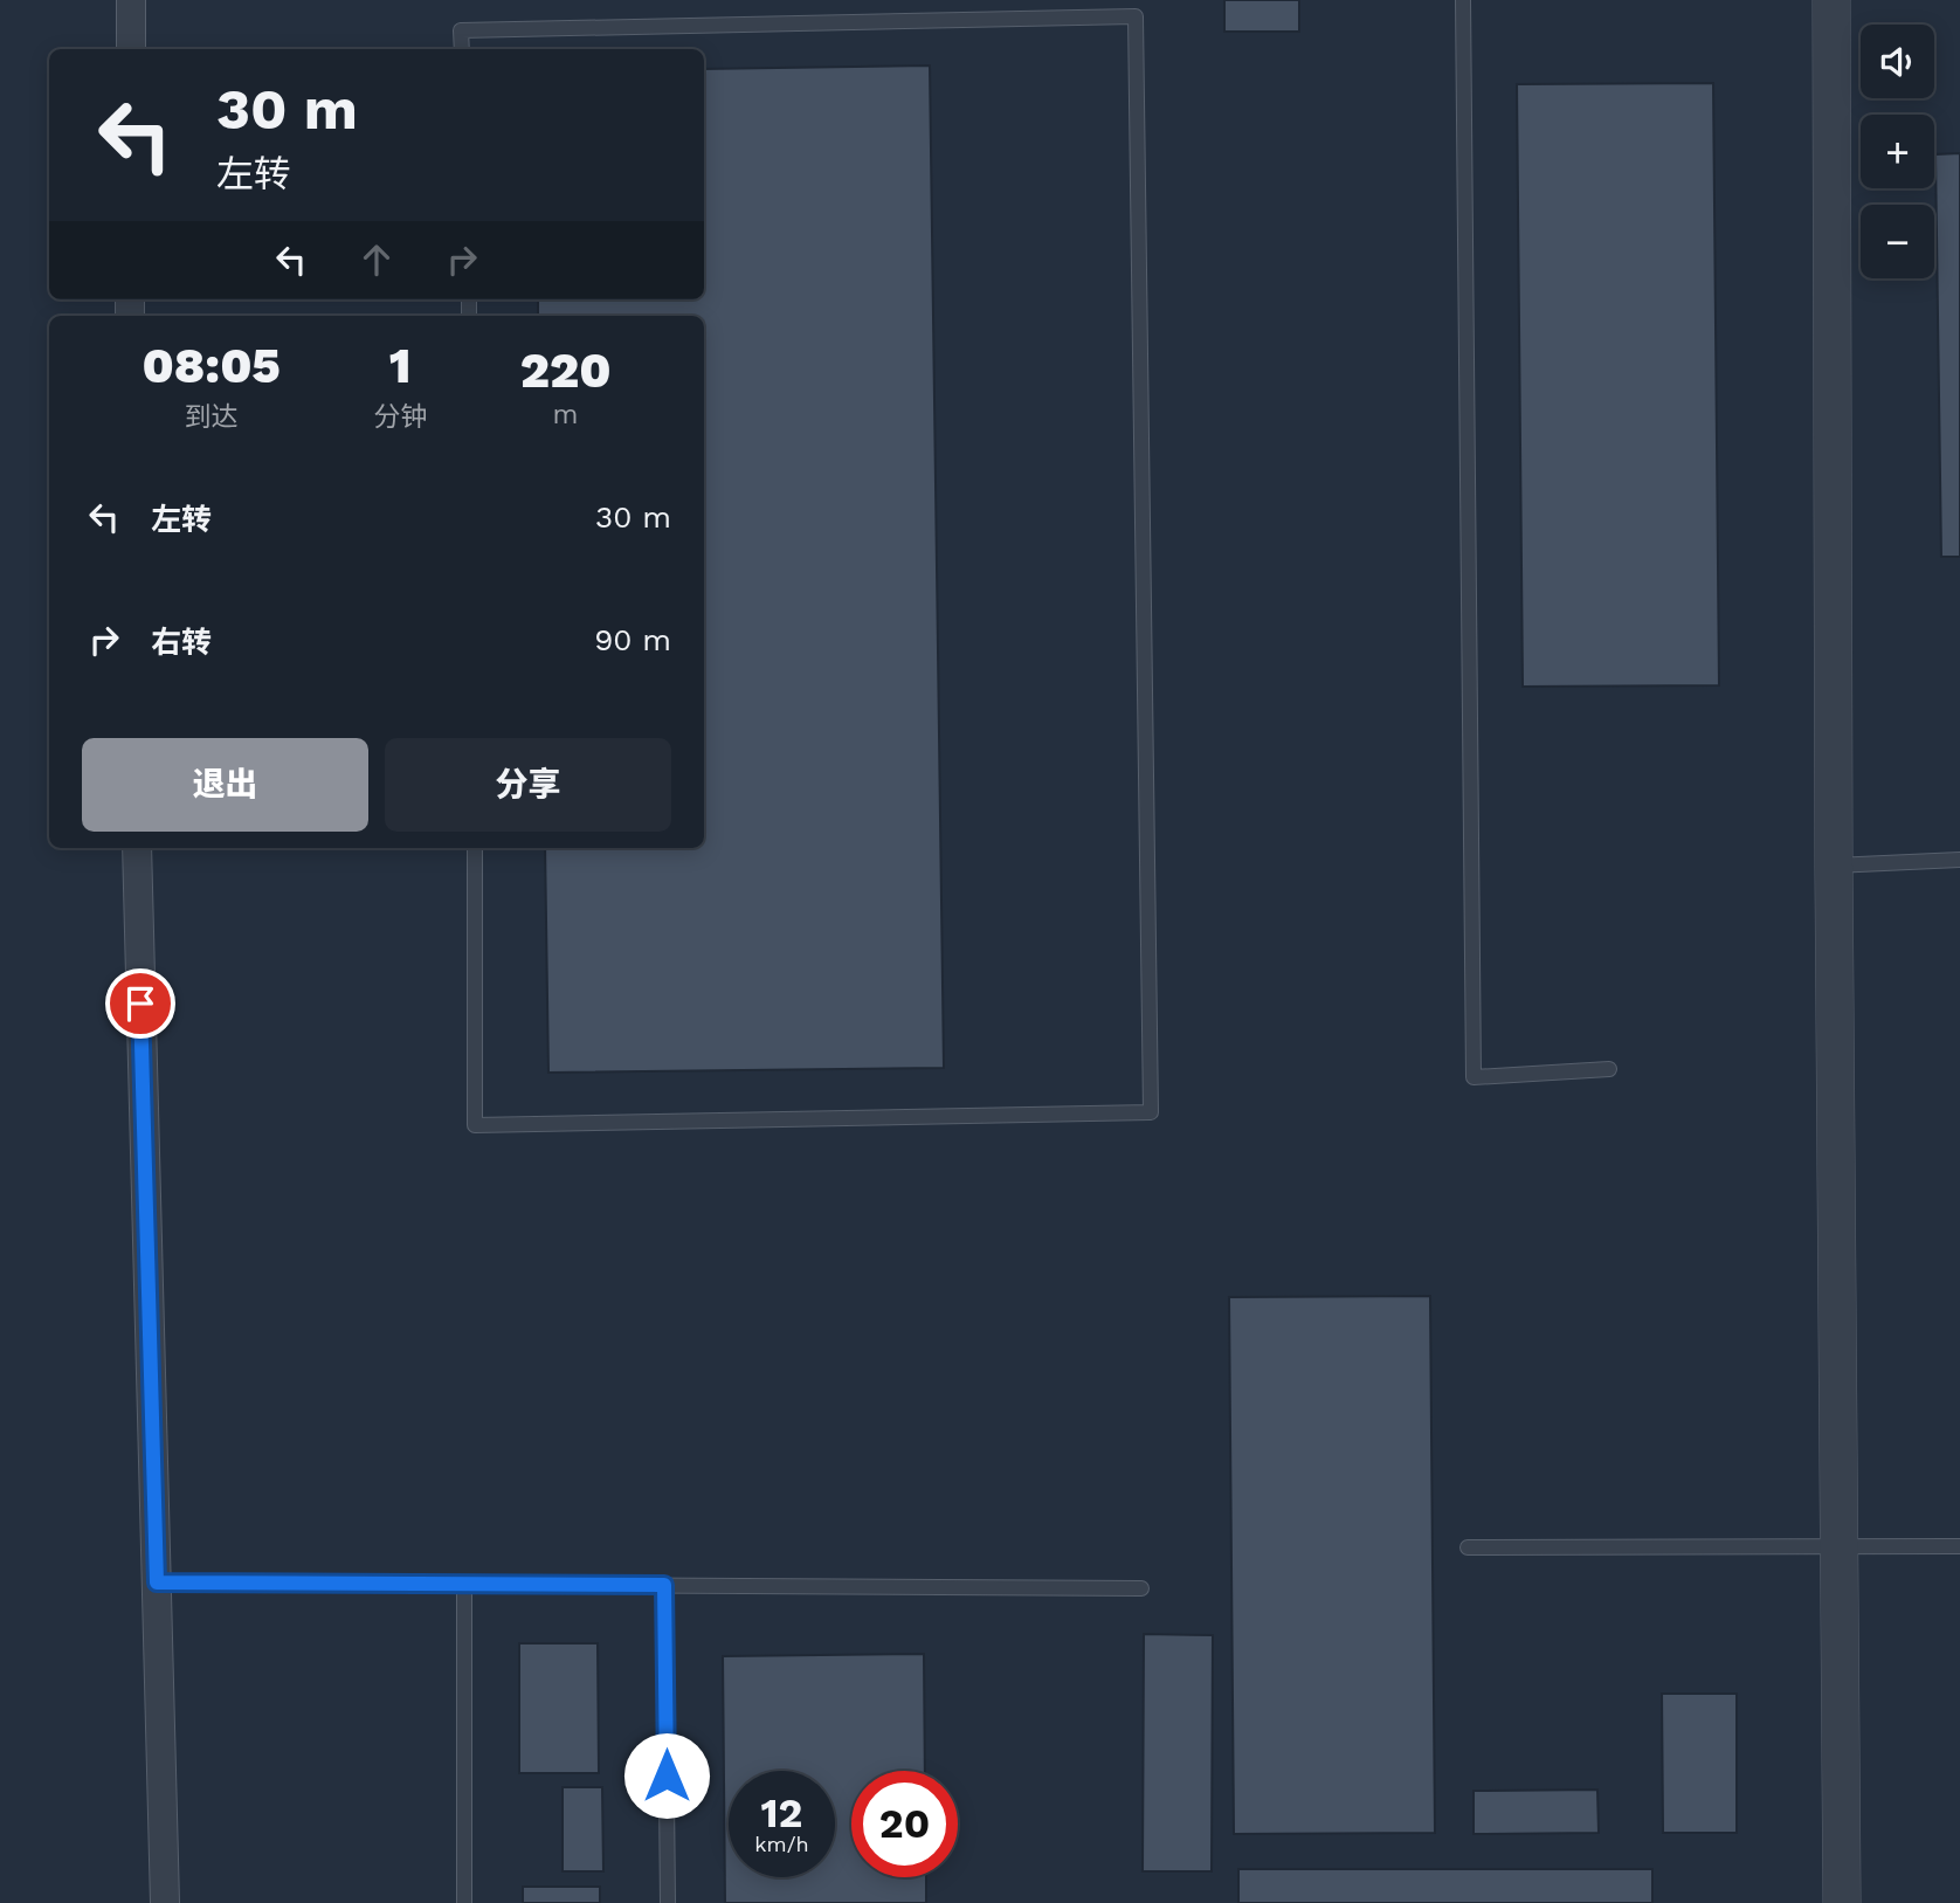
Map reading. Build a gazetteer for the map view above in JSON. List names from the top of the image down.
{
  "page": {
    "map_buttons": ["+", "−"],
    "turn": ["30 m", "左转"],
    "eta": [
      "08:05",
      "到达",
      "1",
      "分钟",
      "220",
      "m"
    ],
    "list": [
      {
        "name": "左转",
        "value": "30 m"
      },
      {
        "name": "右转",
        "value": "90 m"
      }
    ],
    "buttons": ["退出", "分享"],
    "speed": "12 km/h",
    "limit": "20"
  }
}
